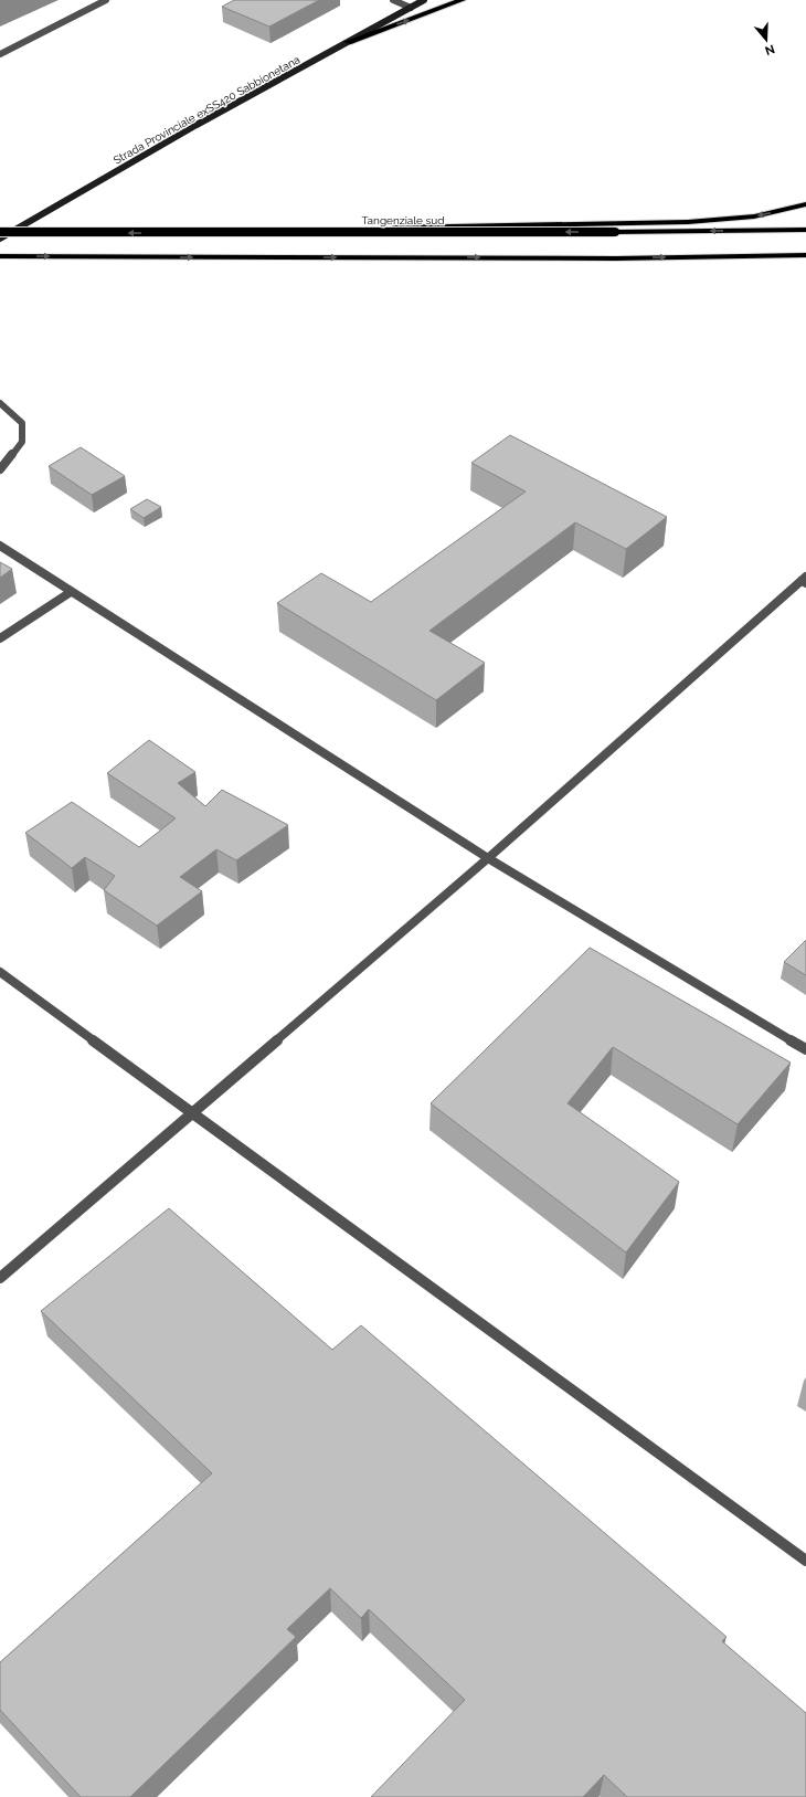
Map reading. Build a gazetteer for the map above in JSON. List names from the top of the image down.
{
  "streets": {
    "highway": ["Tangenziale sud"],
    "main road": ["Strada Provinciale exSS420 Sabbionetana"]
  },
  "north": "bottom"
}
